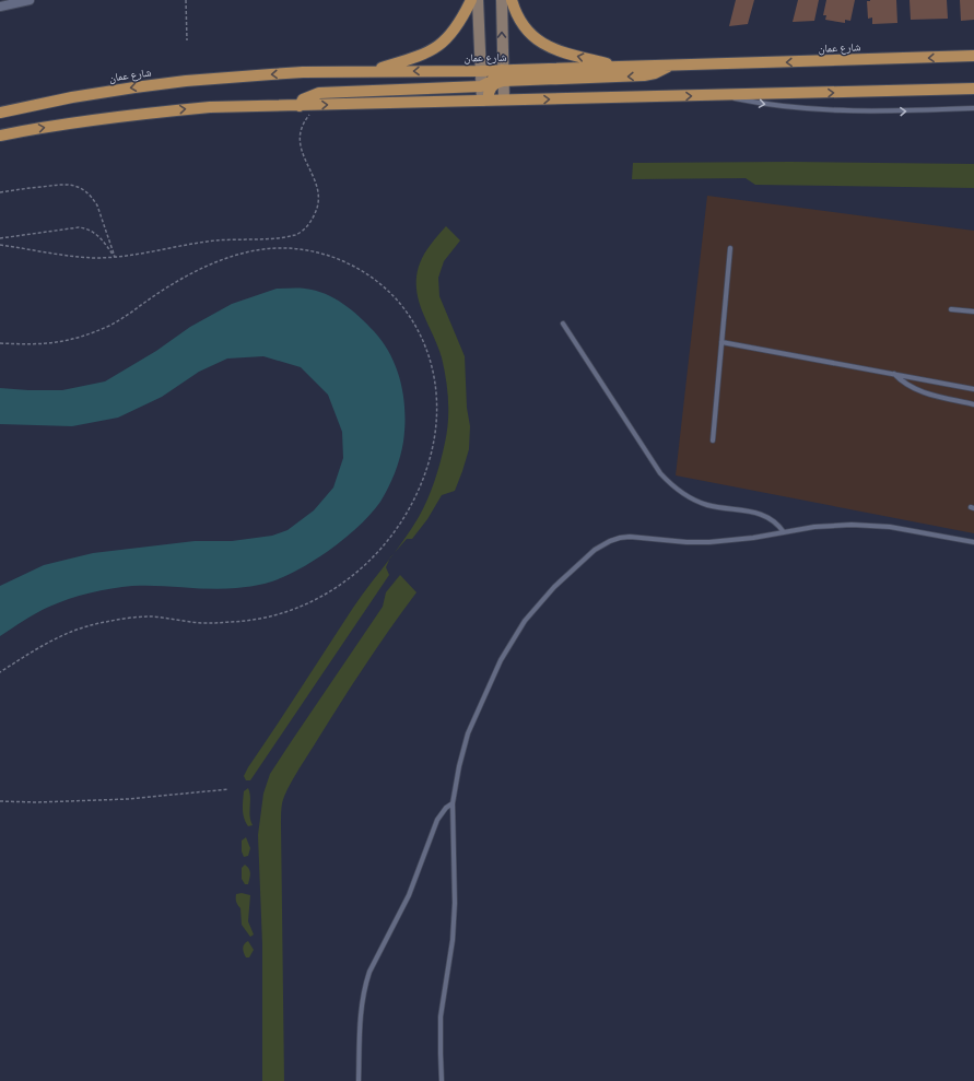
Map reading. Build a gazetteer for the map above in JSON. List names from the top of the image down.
{
  "streets": {
    "main road": ["شارع عمان"]
  }
}
